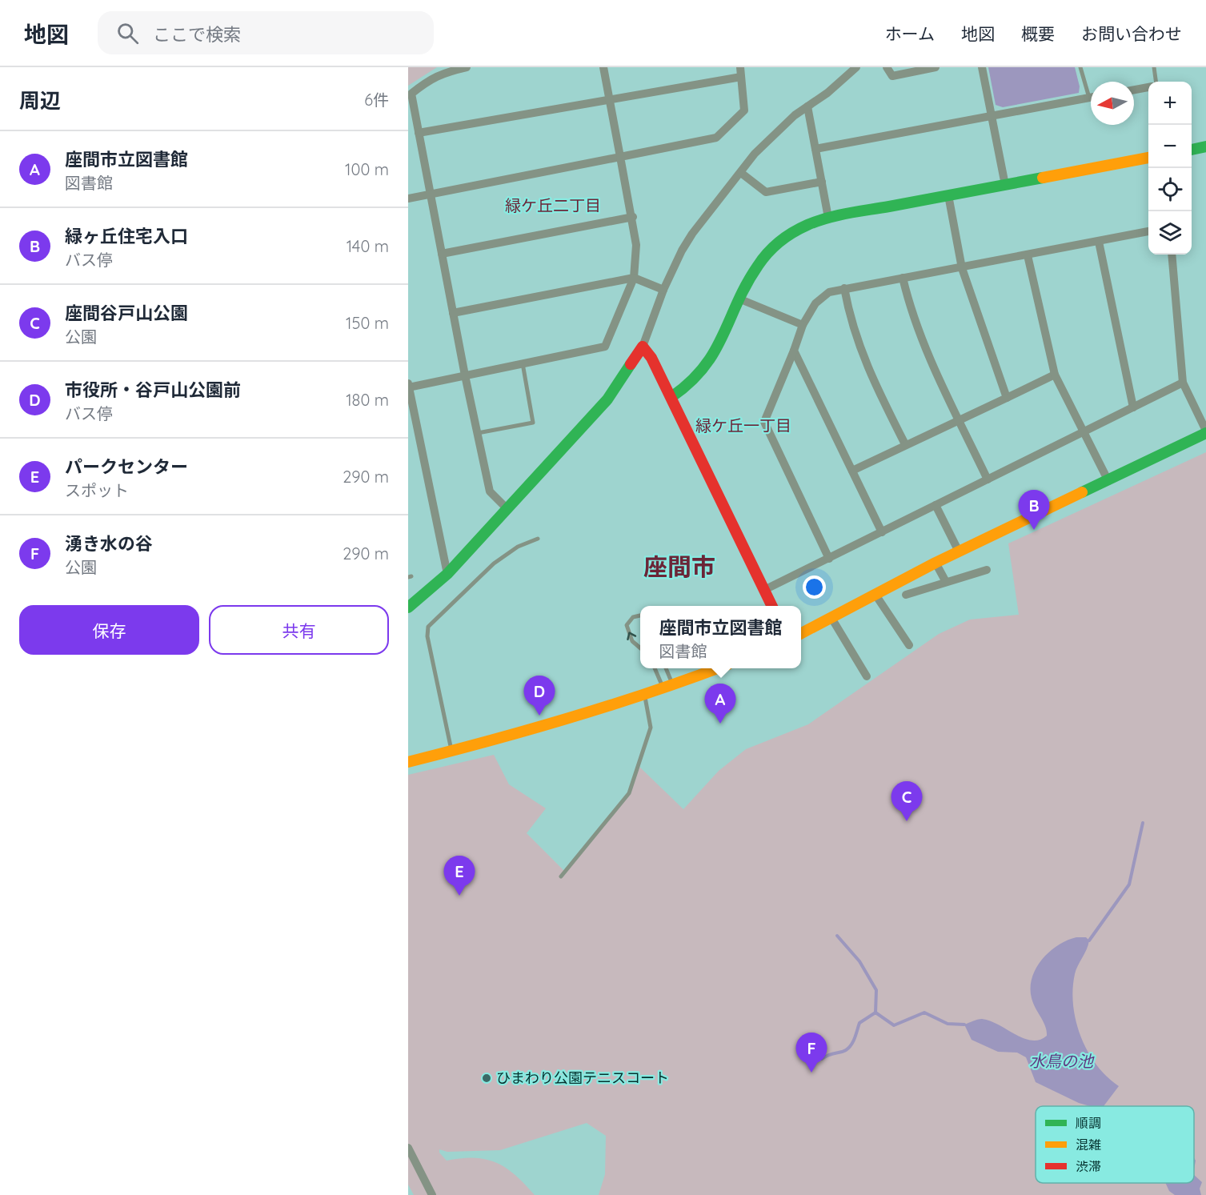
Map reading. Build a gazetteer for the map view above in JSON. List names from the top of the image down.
{
  "districts": ["緑ケ丘二丁目", "緑ケ丘一丁目", "座間市"],
  "water": ["水鳥の池"],
  "places": ["ひまわり公園テニスコート"],
  "legend": ["順調", "混雑", "渋滞"],
  "north": "left",
  "page": {
    "header": "地図",
    "search": "ここで検索",
    "nav": [
      "ホーム",
      "地図",
      "概要",
      "お問い合わせ"
    ],
    "heading": ["周辺", "6件"],
    "map_buttons": ["+", "−"],
    "list": [
      {
        "mark": "A",
        "name": "座間市立図書館",
        "note": "図書館",
        "value": "100 m"
      },
      {
        "mark": "B",
        "name": "緑ヶ丘住宅入口",
        "note": "バス停",
        "value": "140 m"
      },
      {
        "mark": "C",
        "name": "座間谷戸山公園",
        "note": "公園",
        "value": "150 m"
      },
      {
        "mark": "D",
        "name": "市役所・谷戸山公園前",
        "note": "バス停",
        "value": "180 m"
      },
      {
        "mark": "E",
        "name": "パークセンター",
        "note": "スポット",
        "value": "290 m"
      },
      {
        "mark": "F",
        "name": "湧き水の谷",
        "note": "公園",
        "value": "290 m"
      }
    ],
    "pins": [
      "B",
      "D",
      "A",
      "C",
      "E",
      "F"
    ],
    "buttons": ["保存", "共有"],
    "popup": ["座間市立図書館", "図書館"]
  }
}
